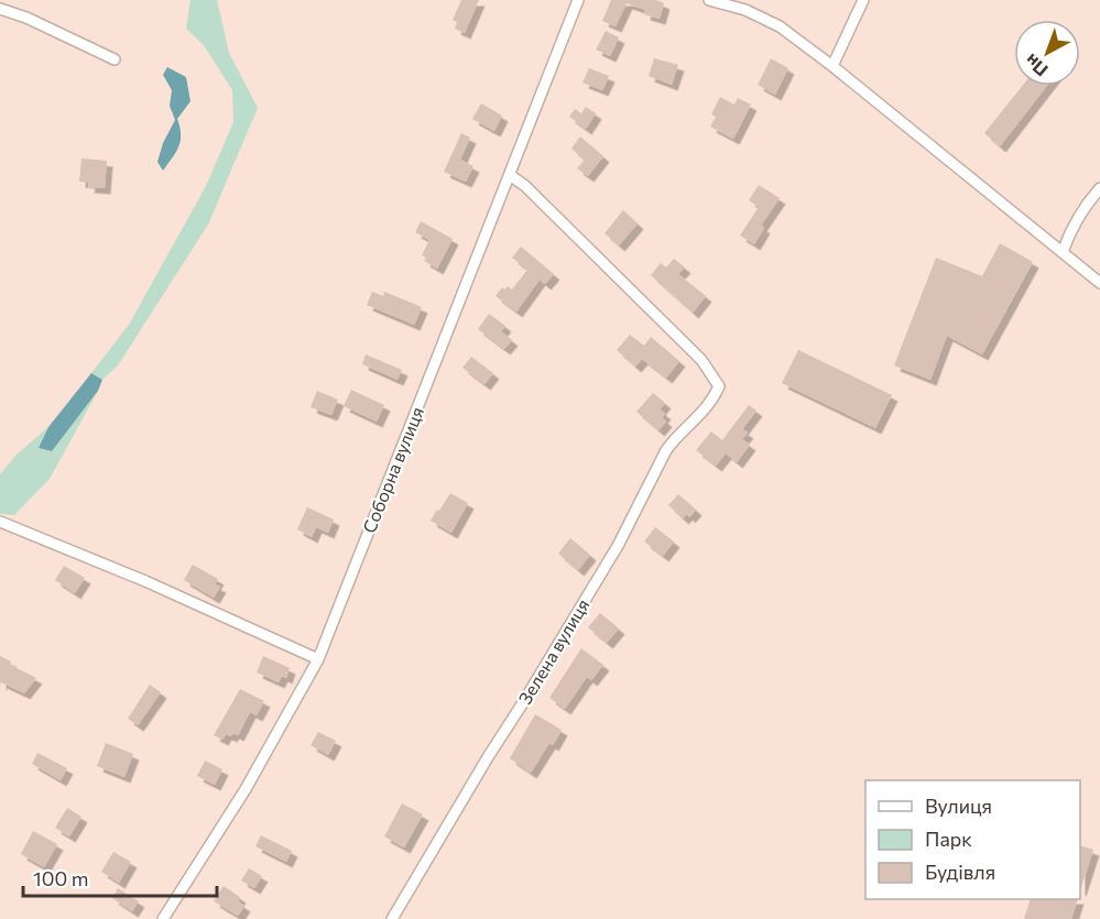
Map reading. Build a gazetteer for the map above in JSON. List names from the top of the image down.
{
  "streets": {
    "street": ["Соборна вулиця", "Зелена вулиця"]
  },
  "crossings": [
    ["Соборна вулиця", "Зелена вулиця"]
  ],
  "legend": ["Вулиця", "Парк", "Будівля"],
  "scale_bar": "100 m",
  "north": "bottom left"
}
